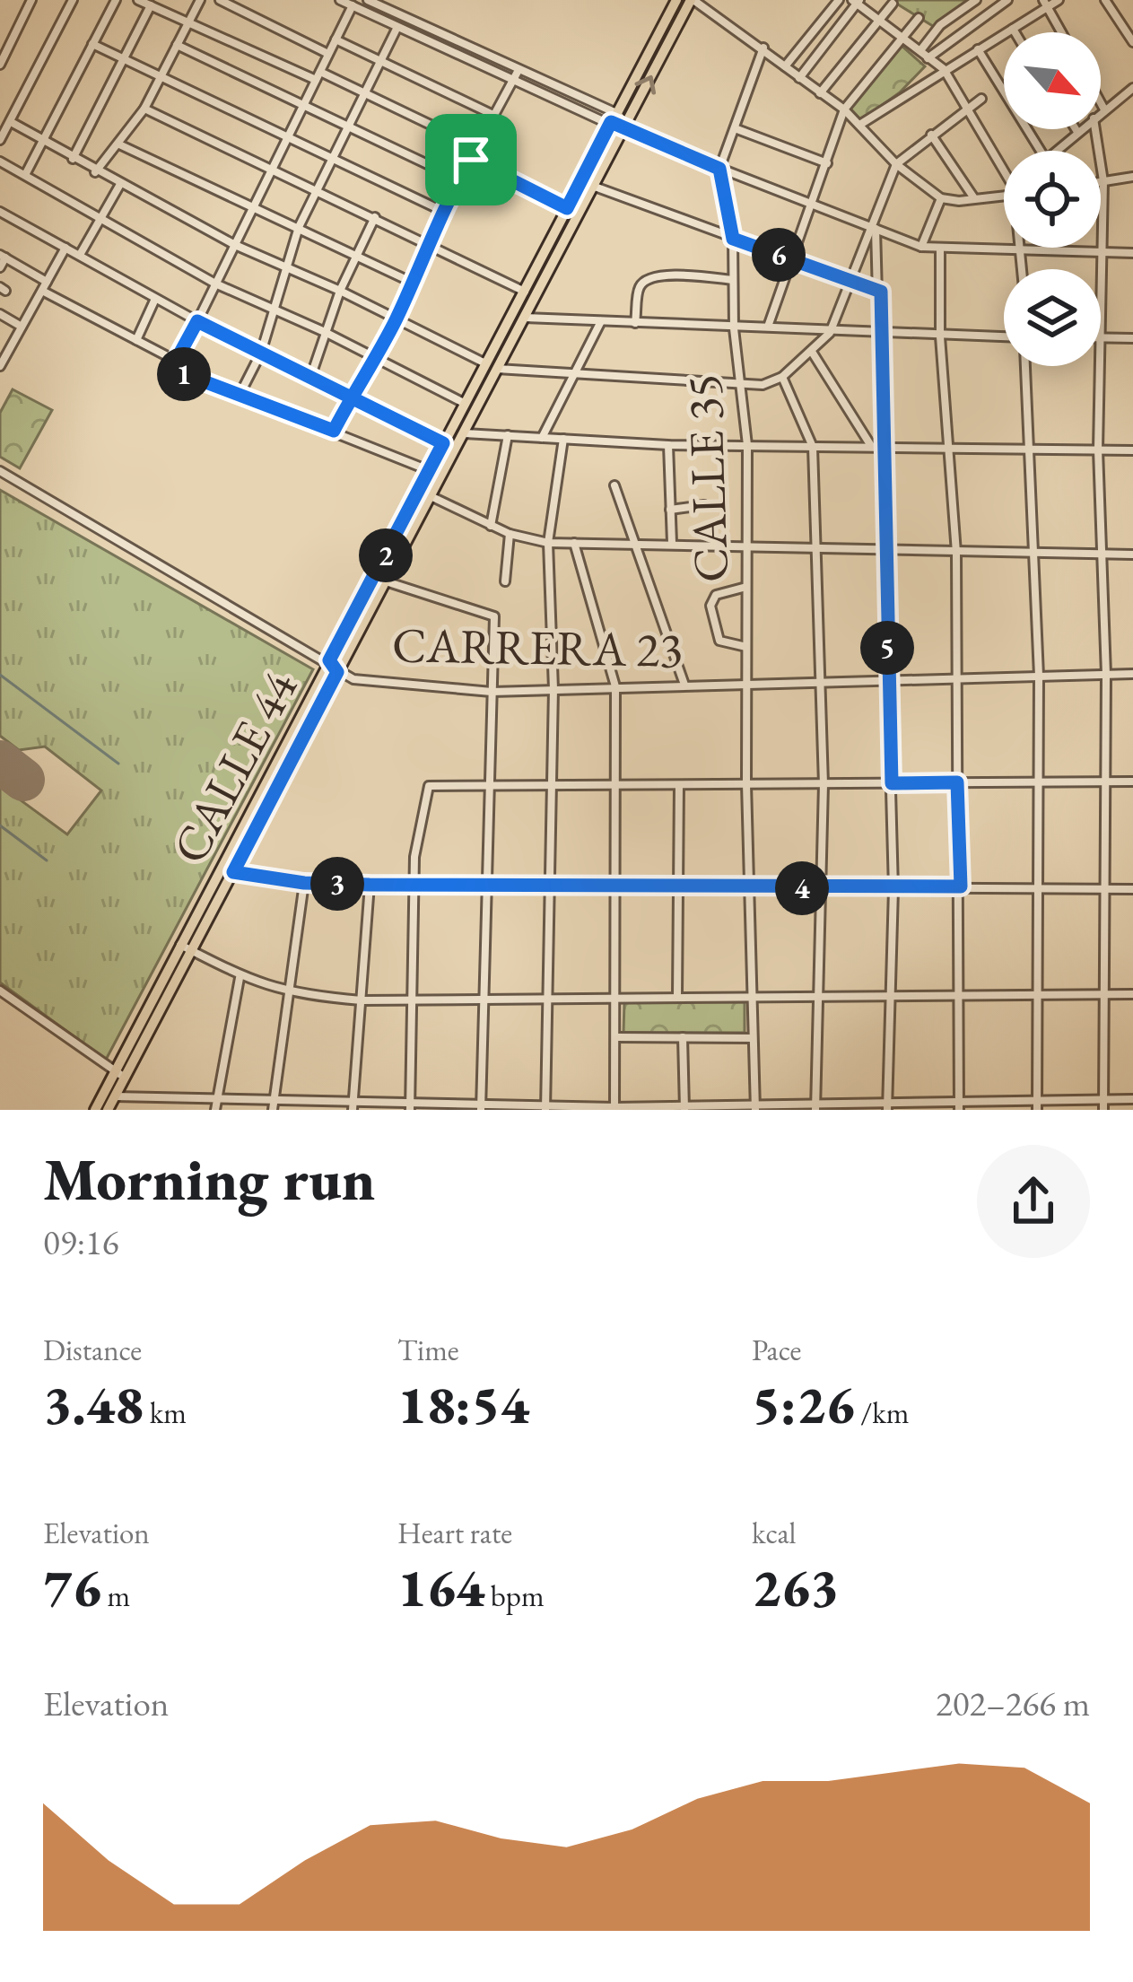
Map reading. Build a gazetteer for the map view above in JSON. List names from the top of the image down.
{
  "streets": {
    "main road": ["CALLE 44"],
    "street": ["CALLE 35", "CARRERA 23"]
  },
  "crossings": [
    ["CALLE 35", "CARRERA 23"],
    ["CARRERA 23", "CALLE 44"]
  ],
  "north": "bottom right",
  "page": {
    "pins": [
      "6",
      "1",
      "2",
      "5",
      "3",
      "4"
    ],
    "heading": ["Morning run", "09:16"],
    "stats": [
      ["Distance", "3.48 km"],
      ["Time", "18:54"],
      ["Pace", "5:26 /km"],
      ["Elevation", "76 m"],
      ["Heart rate", "164 bpm"],
      ["kcal", "263"]
    ],
    "chart": ["Elevation", "202–266 m"]
  }
}
